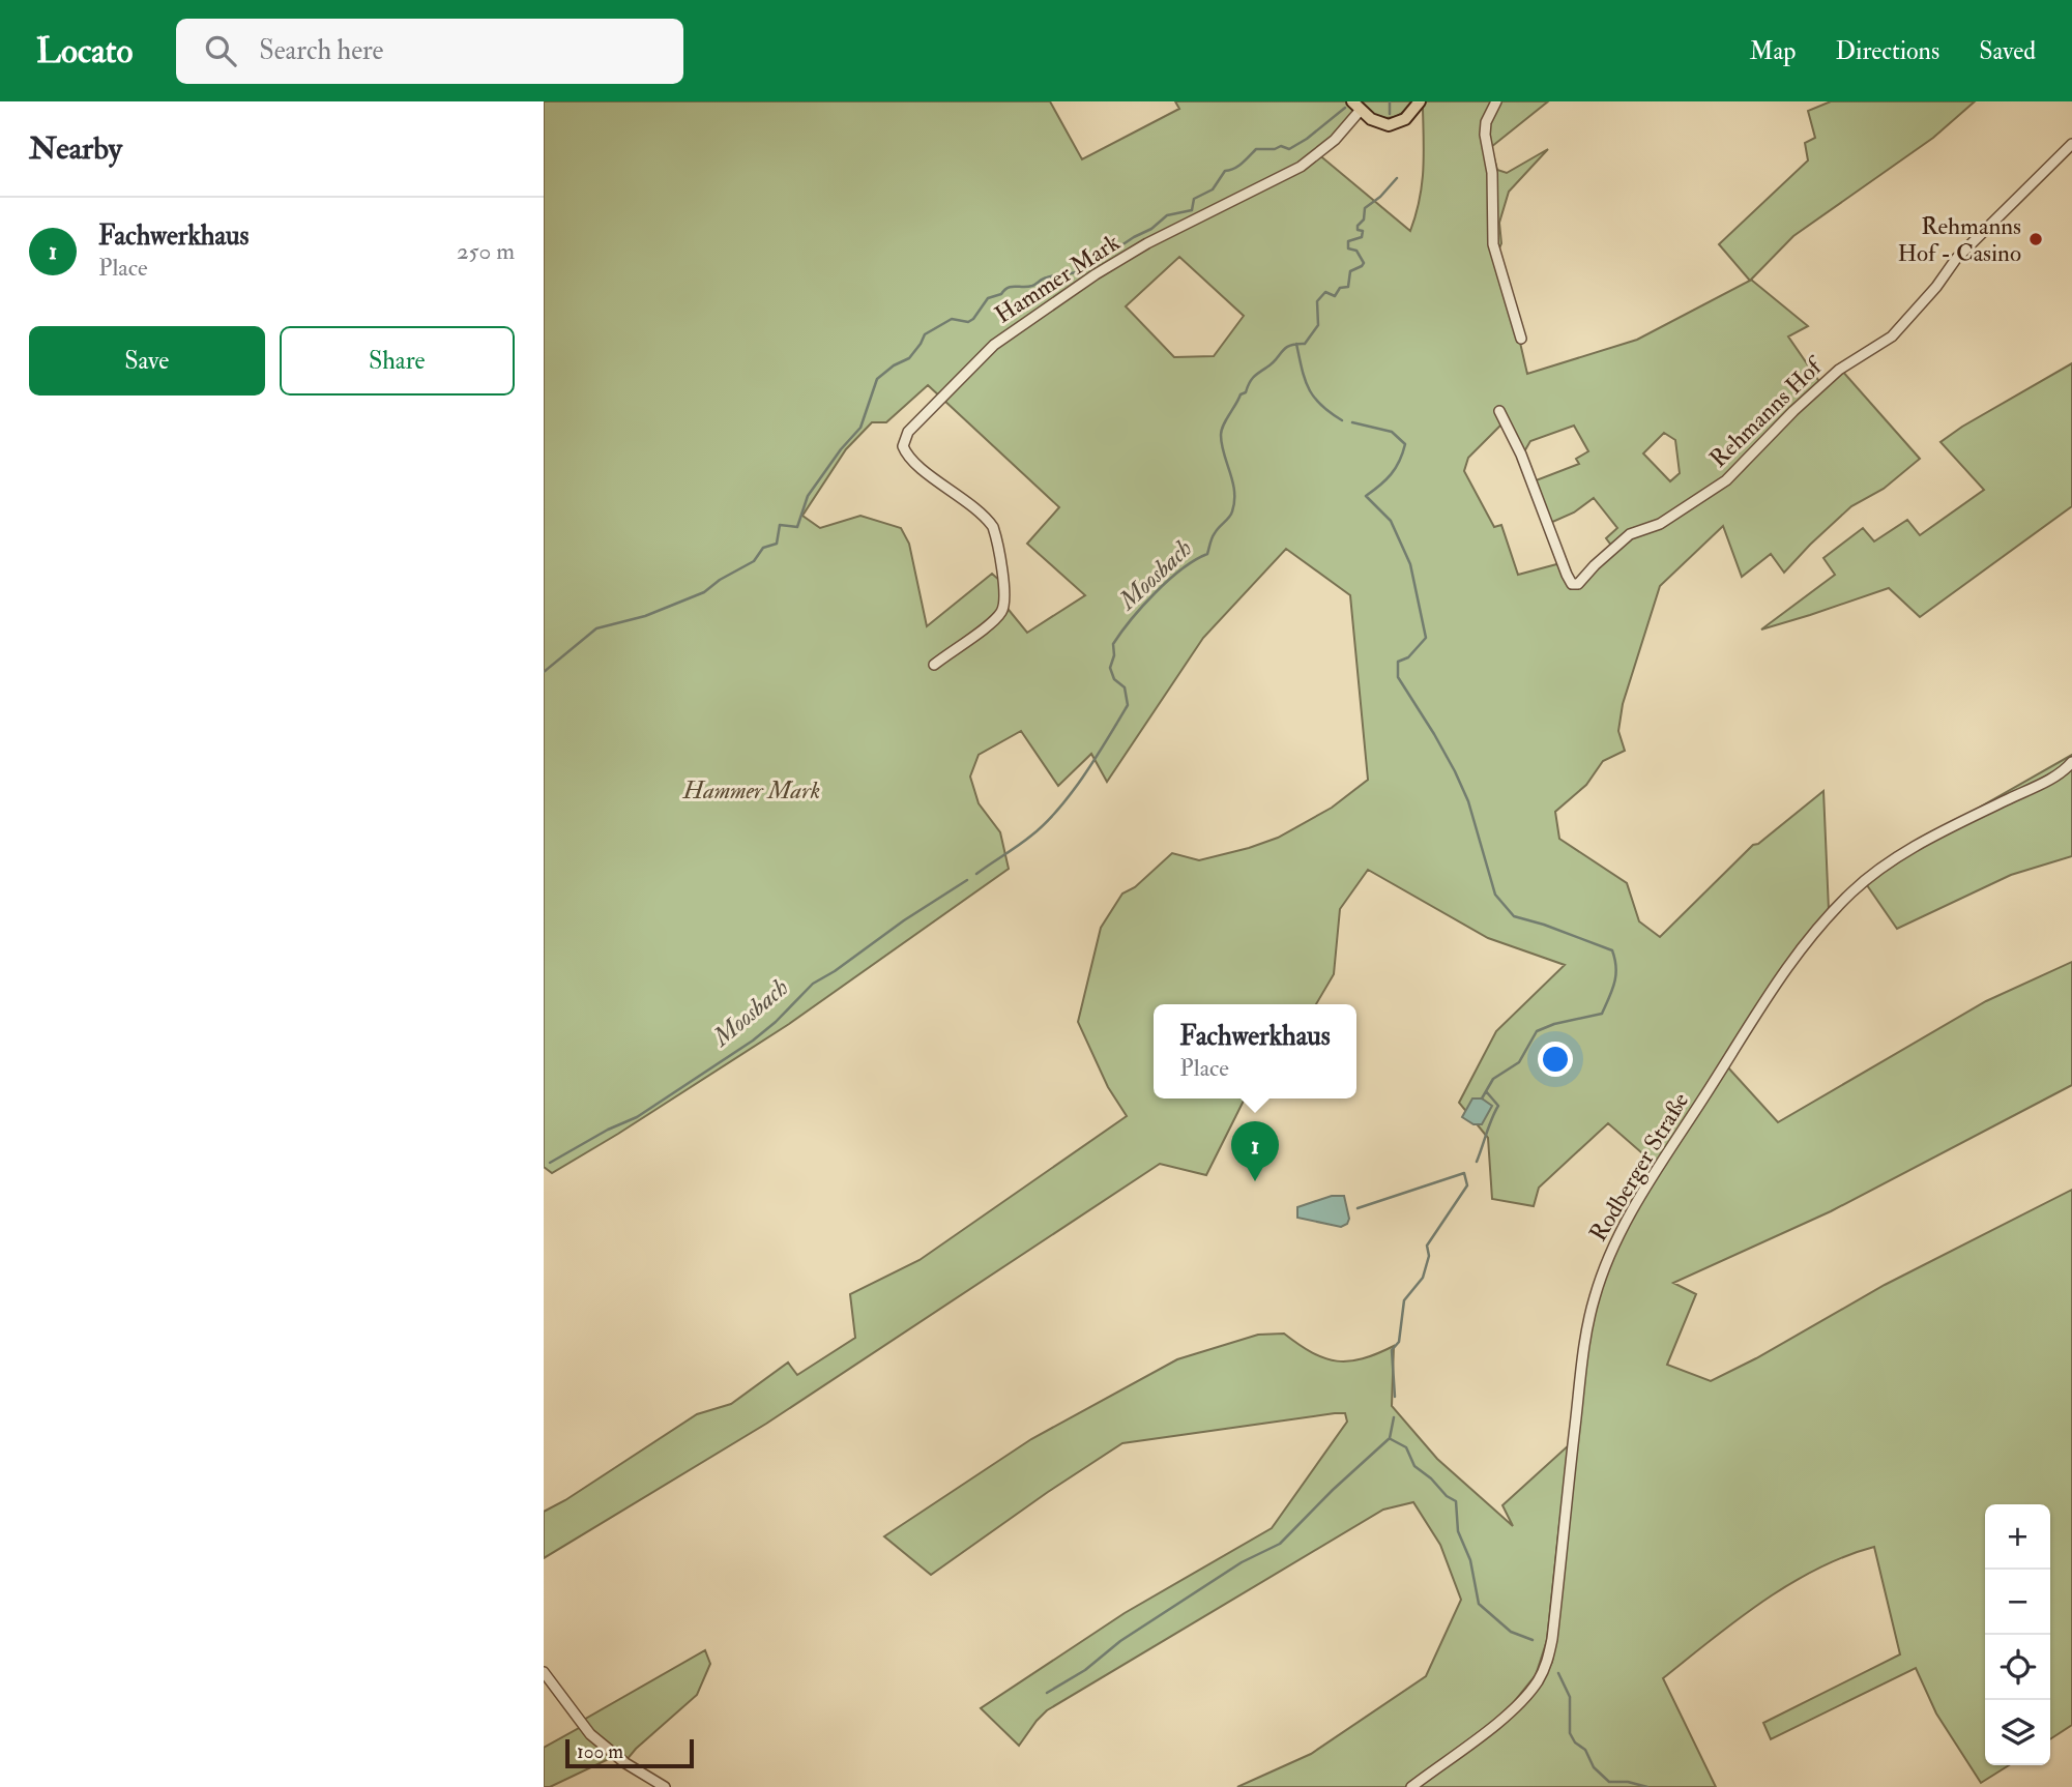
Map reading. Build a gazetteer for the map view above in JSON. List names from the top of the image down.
{
  "streets": {
    "street": ["Hammer Mark", "Rehmanns Hof", "Rodberger Straße"]
  },
  "water": ["Moosbach"],
  "parks": ["Hammer Mark"],
  "places": ["Rehmanns Hof - Casino"],
  "scale_bar": "100 m",
  "page": {
    "header": "Locato",
    "search": "Search here",
    "nav": ["Map", "Directions", "Saved"],
    "heading": "Nearby",
    "list": [
      {
        "mark": "1",
        "name": "Fachwerkhaus",
        "note": "Place",
        "value": "250 m"
      }
    ],
    "buttons": ["Save", "Share"],
    "popup": ["Fachwerkhaus", "Place"],
    "pins": "1",
    "map_buttons": ["+", "−"],
    "scale": "100 m"
  }
}
